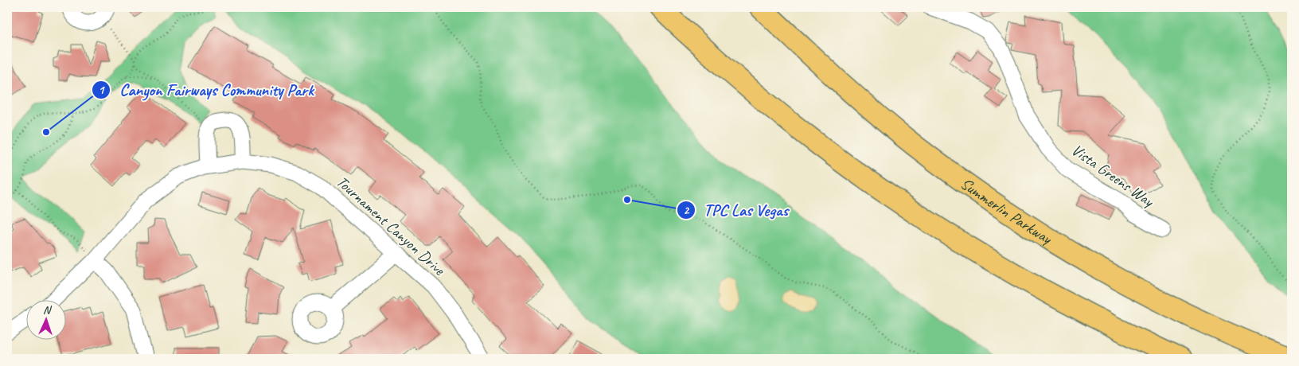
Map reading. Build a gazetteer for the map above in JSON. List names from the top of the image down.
{
  "streets": {
    "highway": ["Summerlin Parkway"],
    "street": ["Vista Greens Way", "Tournament Canyon Drive"]
  },
  "places": ["Canyon Fairways Community Park", "TPC Las Vegas"],
  "north": "top"
}
